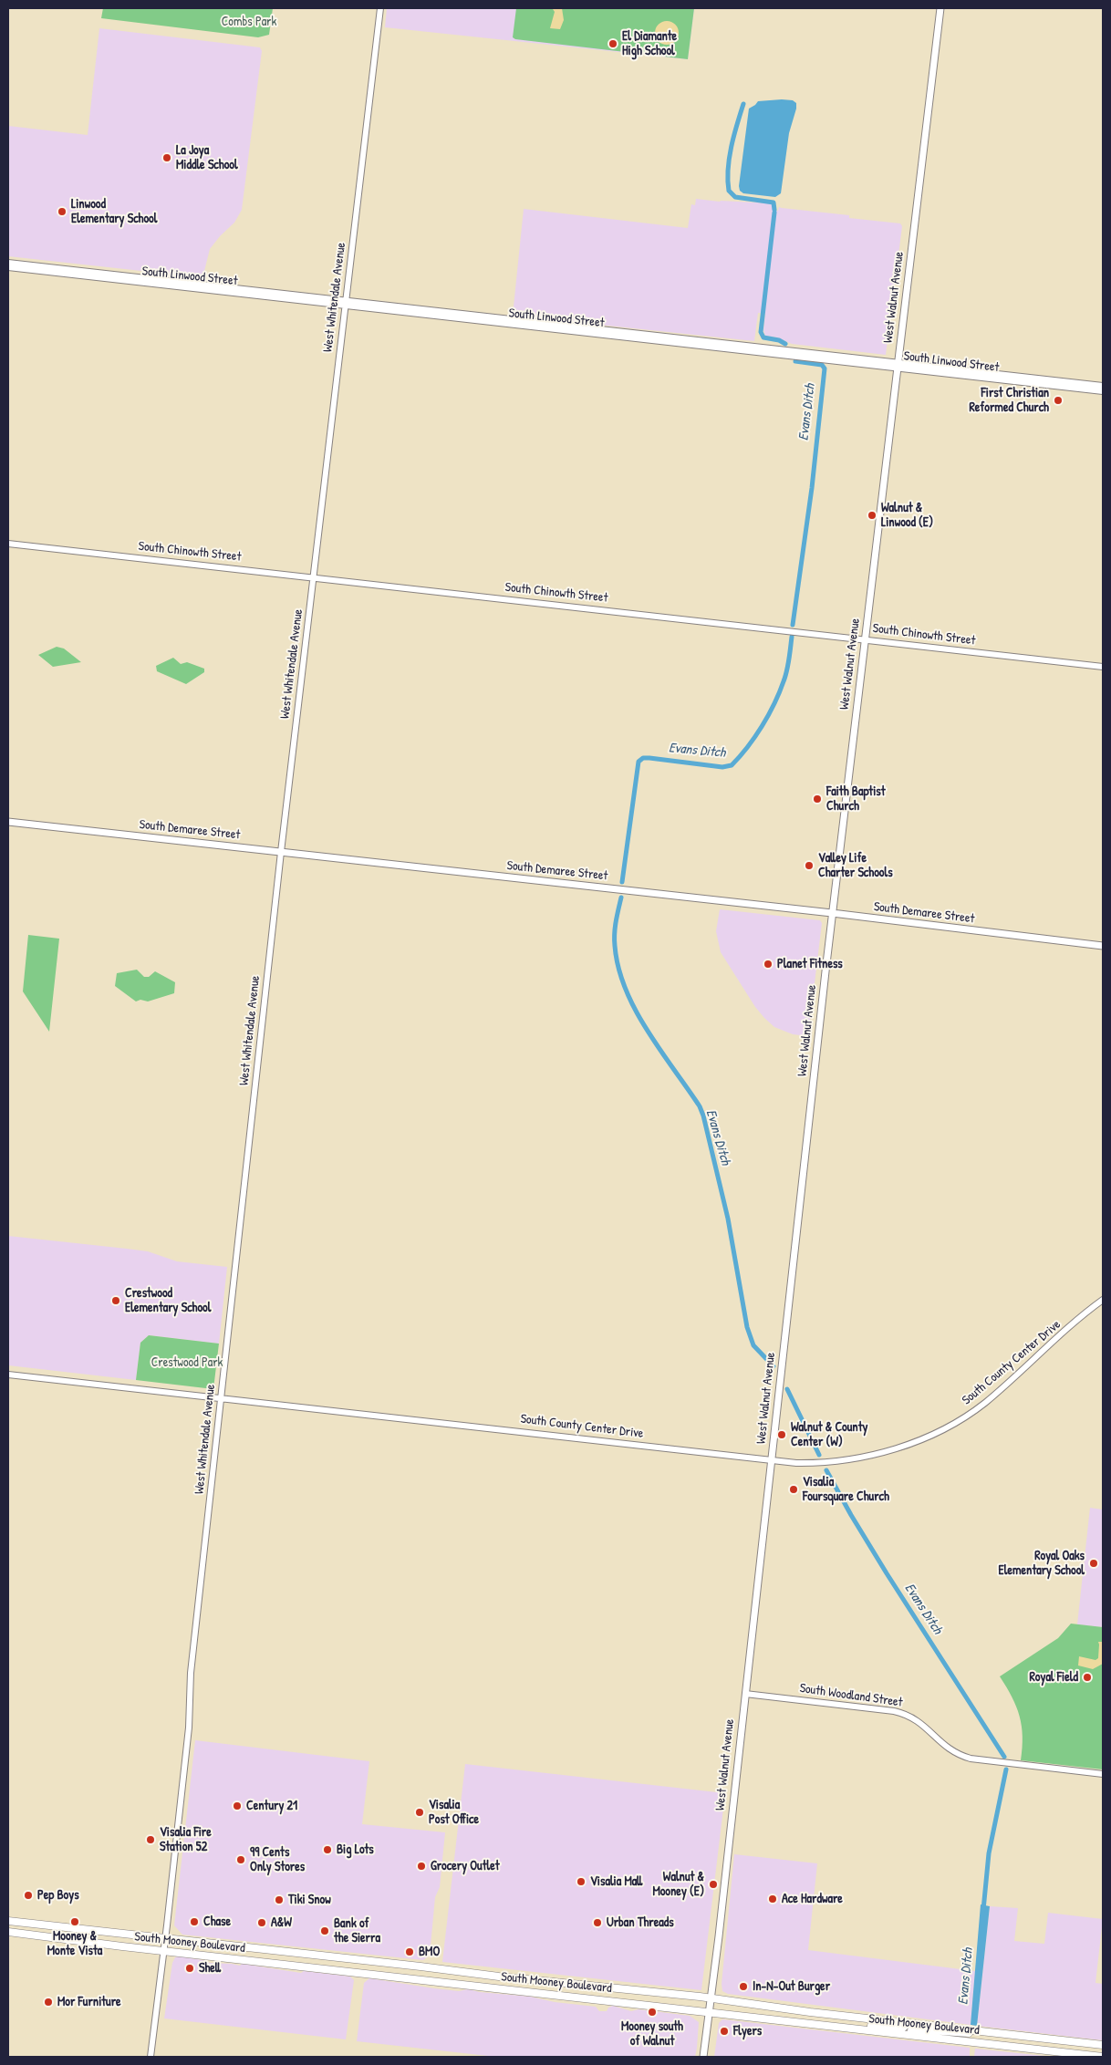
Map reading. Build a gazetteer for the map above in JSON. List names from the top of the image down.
{
  "streets": {
    "main road": ["West Walnut Avenue", "South Demaree Street", "South Mooney Boulevard"],
    "street": [
      "South Linwood Street",
      "West Whitendale Avenue",
      "South Chinowth Street",
      "South County Center Drive",
      "South Woodland Street"
    ]
  },
  "crossings": [
    ["South Linwood Street", "West Whitendale Avenue"],
    ["South Linwood Street", "West Walnut Avenue"],
    ["West Whitendale Avenue", "South Chinowth Street"],
    ["West Whitendale Avenue", "South Demaree Street"],
    ["West Whitendale Avenue", "South County Center Drive"],
    ["West Whitendale Avenue", "South Mooney Boulevard"],
    ["West Walnut Avenue", "South Chinowth Street"],
    ["West Walnut Avenue", "South Demaree Street"],
    ["West Walnut Avenue", "South County Center Drive"],
    ["West Walnut Avenue", "South Woodland Street"],
    ["West Walnut Avenue", "South Mooney Boulevard"]
  ],
  "water": ["Evans Ditch"],
  "parks": ["Combs Park", "Crestwood Park"],
  "places": [
    "El Diamante High School",
    "La Joya Middle School",
    "Linwood Elementary School",
    "First Christian Reformed Church",
    "Walnut & Linwood (E)",
    "Faith Baptist Church",
    "Valley Life Charter Schools",
    "Planet Fitness",
    "Crestwood Elementary School",
    "Walnut & County Center (W)",
    "Visalia Foursquare Church",
    "Royal Oaks Elementary School",
    "Royal Field",
    "Century 21",
    "Visalia Post Office",
    "Visalia Fire Station 52",
    "Big Lots",
    "99 Cents Only Stores",
    "Grocery Outlet",
    "Visalia Mall",
    "Walnut & Mooney (E)",
    "Pep Boys",
    "Ace Hardware",
    "Tiki Snow",
    "Mooney & Monte Vista",
    "Chase",
    "A&W",
    "Urban Threads",
    "Bank of the Sierra",
    "BMO",
    "Shell",
    "In-N-Out Burger",
    "Mor Furniture",
    "Mooney south of Walnut",
    "Flyers"
  ]
}
